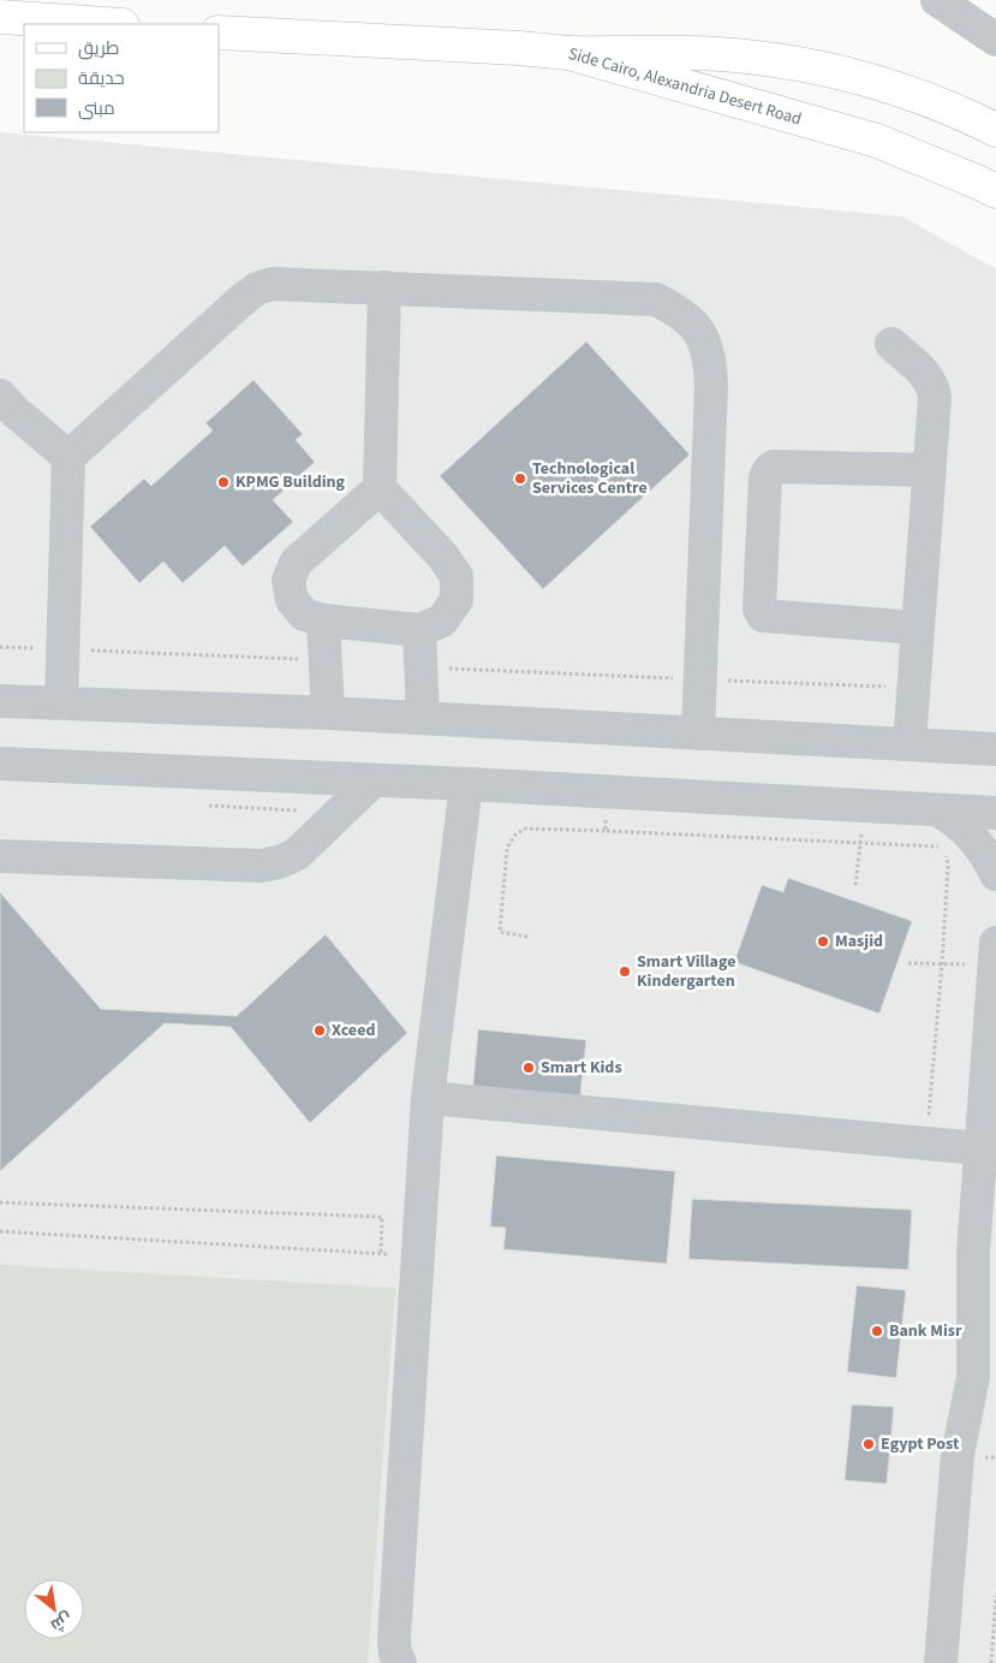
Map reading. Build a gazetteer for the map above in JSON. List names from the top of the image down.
{
  "streets": {
    "main road": ["Side Cairo, Alexandria Desert Road"]
  },
  "places": [
    "Technological Services Centre",
    "KPMG Building",
    "Masjid",
    "Smart Village Kindergarten",
    "Xceed",
    "Smart Kids",
    "Bank Misr",
    "Egypt Post"
  ],
  "legend": ["طريق", "حديقة", "مبنى"],
  "north": "bottom right"
}
